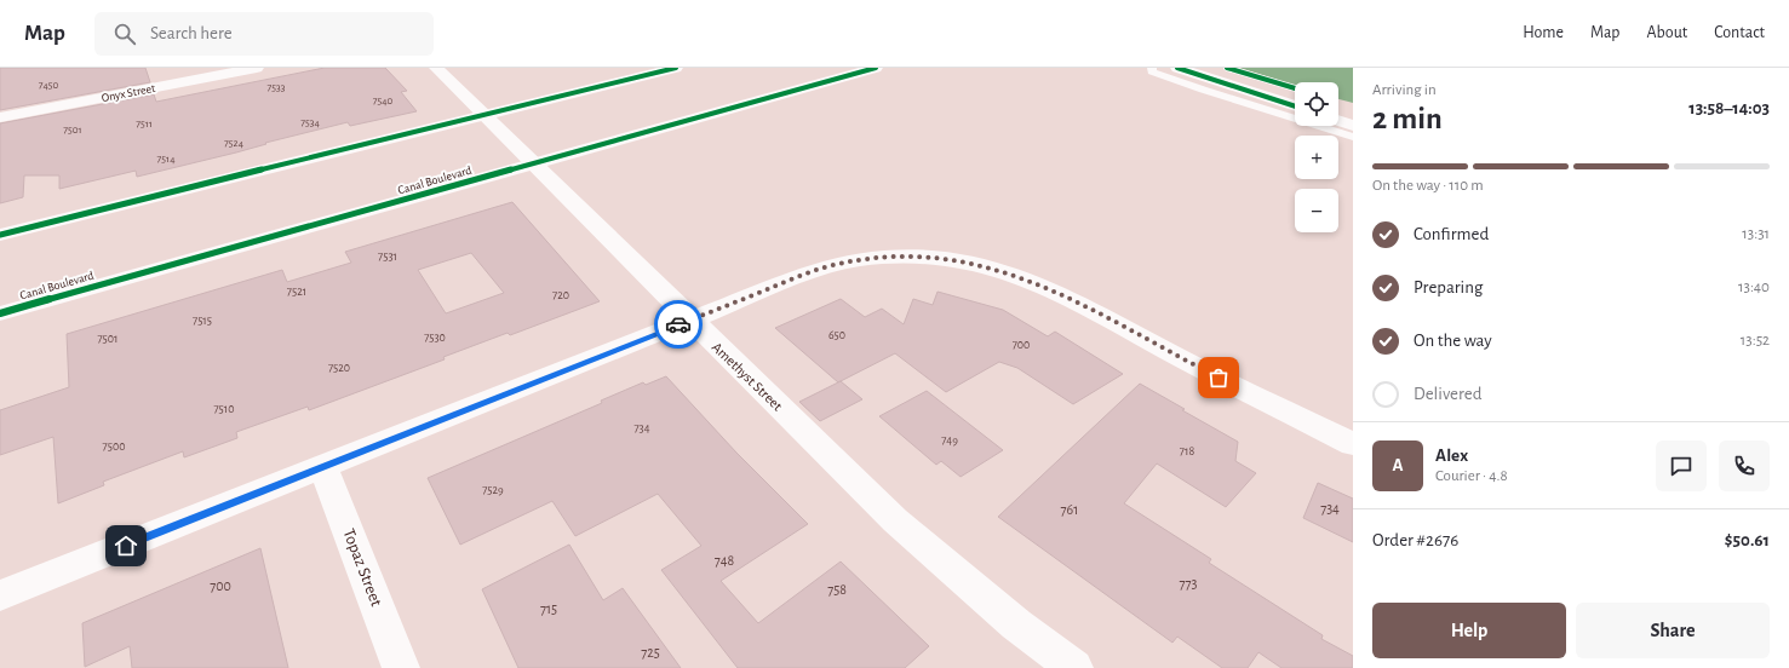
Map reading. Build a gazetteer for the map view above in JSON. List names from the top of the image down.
{
  "streets": {
    "street": [
      "Onyx Street",
      "Canal Boulevard",
      "Amethyst Street",
      "Topaz Street"
    ]
  },
  "crossings": [
    ["Canal Boulevard", "Amethyst Street"]
  ],
  "house_numbers": [
    "7450",
    "7533",
    "7540",
    "7534",
    "7511",
    "7501",
    "7524",
    "7514",
    "7531",
    "7521",
    "720",
    "7515",
    "650",
    "7530",
    "7501",
    "700",
    "7520",
    "7510",
    "734",
    "749",
    "7500",
    "718",
    "7529",
    "734",
    "761",
    "748",
    "773",
    "700",
    "758",
    "715",
    "725"
  ],
  "page": {
    "header": "Map",
    "search": "Search here",
    "nav": [
      "Home",
      "Map",
      "About",
      "Contact"
    ],
    "heading": ["2 min", "Arriving in", "13:58–14:03"],
    "panel": [
      "Alex",
      "Courier · 4.8",
      "Order #2676",
      "$50.61"
    ],
    "map_buttons": ["+", "−"],
    "bar": "On the way · 110 m",
    "list": [
      ["Confirmed", "13:31"],
      ["Preparing", "13:40"],
      ["On the way", "13:52"],
      "Delivered"
    ],
    "round": "A",
    "buttons": ["Help", "Share"]
  }
}
